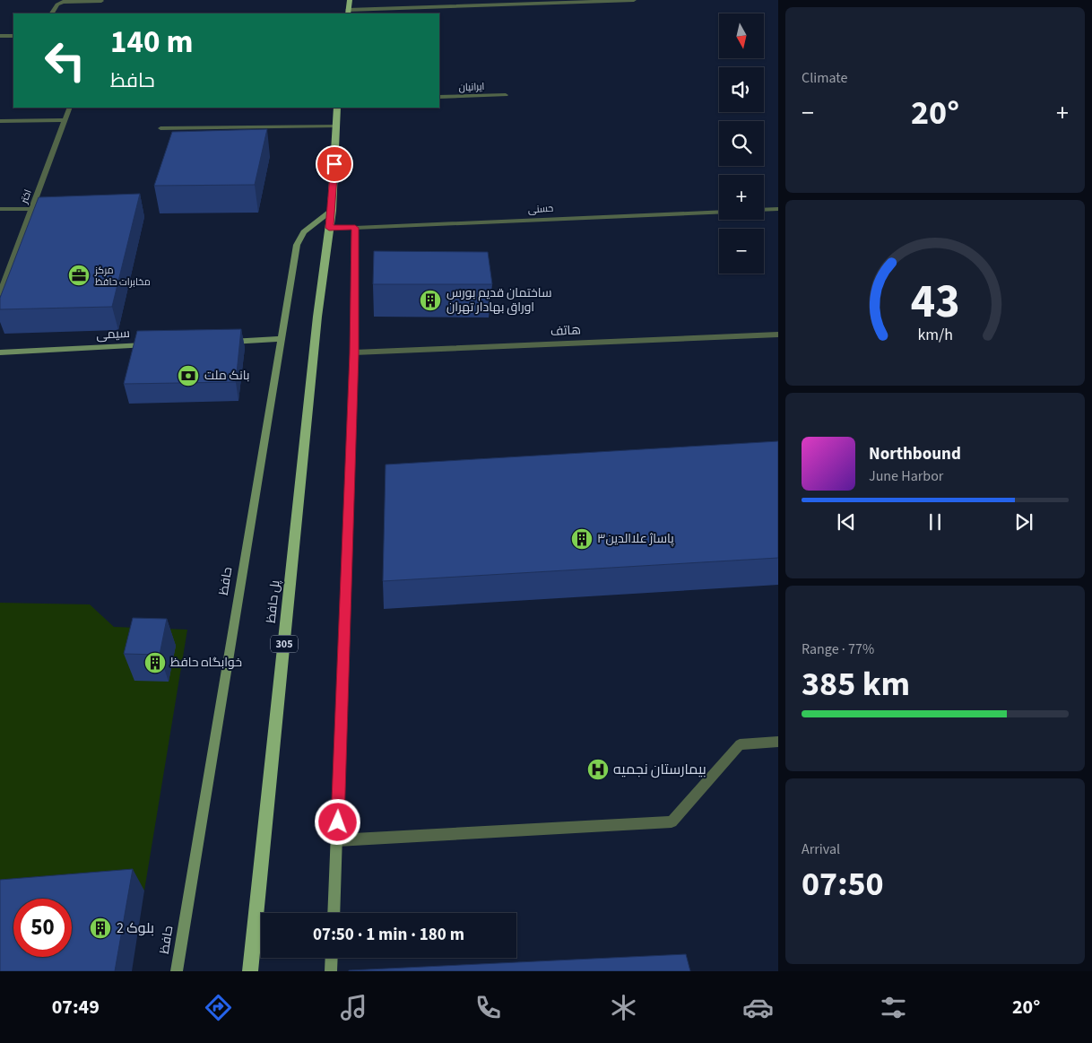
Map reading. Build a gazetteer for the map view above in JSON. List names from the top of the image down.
{
  "streets": {
    "main road": [
      "سیمی",
      "حافظ",
      "پل حافظ",
      "305"
    ],
    "street": [
      "ایرانیان",
      "اختر",
      "حسنی",
      "هاتف"
    ]
  },
  "crossings": [
    ["حافظ", "305"],
    ["پل حافظ", "305"]
  ],
  "places": {
    "office": ["مرکز مخابرات حافظ"],
    "building": [
      "ساختمان قدیم بورس اوراق بهادار تهران",
      "پاساژ علاالدین۳",
      "خوابگاه حافظ",
      "بلوک 2"
    ],
    "bank": ["بانک ملت"],
    "hospital": ["بیمارستان نجمیه"]
  },
  "north": "bottom",
  "page": {
    "tile": [
      "Climate",
      ["Range · 77%", "385 km"],
      ["Arrival", "07:50"]
    ],
    "map_buttons": ["+", "−"],
    "turn": ["140 m", "حافظ"],
    "heat": ["−", "20°", "+"],
    "song": ["Northbound", "June Harbor"],
    "limit": "50",
    "trip": "07:50 · 1 min · 180 m",
    "tabs": ["07:49", "20°"],
    "gauge": ["43", "km/h"]
  }
}
